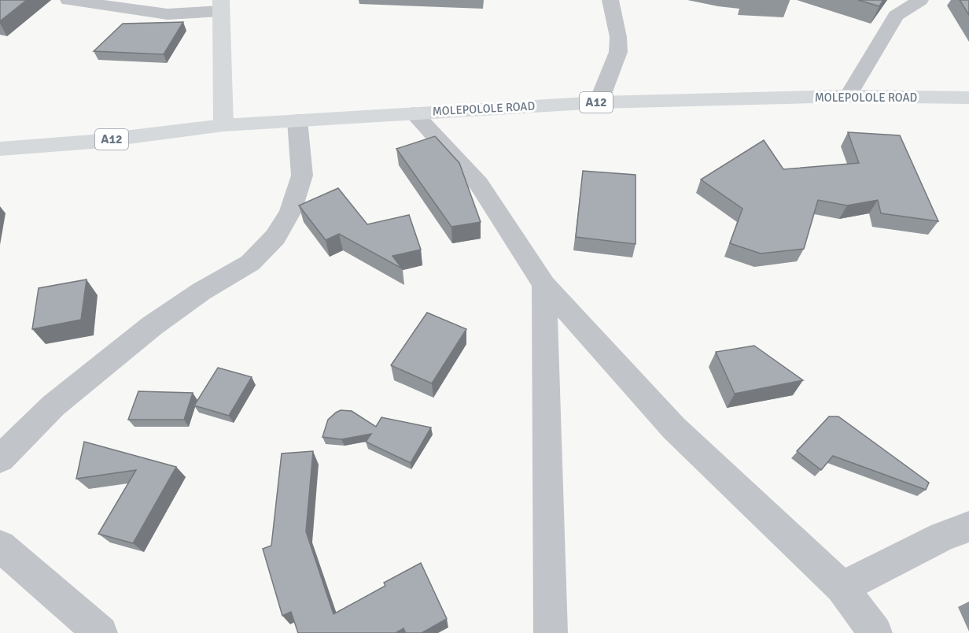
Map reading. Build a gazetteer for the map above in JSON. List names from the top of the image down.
{
  "streets": {
    "main road": ["MOLEPOLOLE ROAD", "A12"]
  }
}
